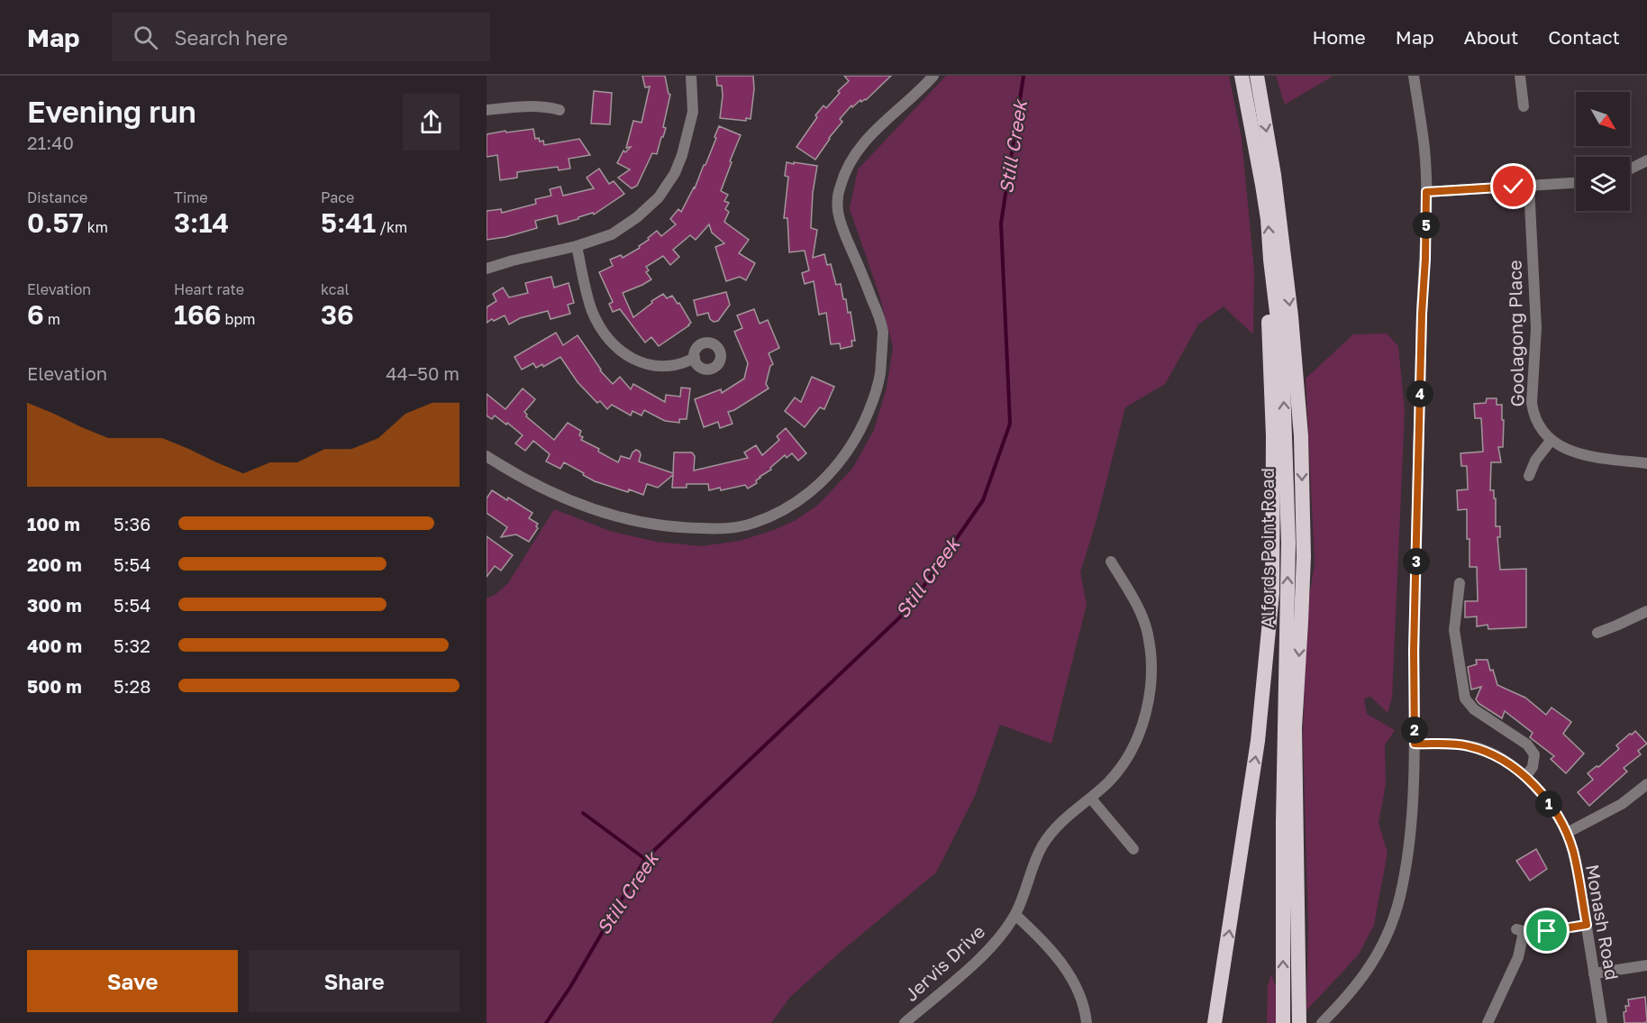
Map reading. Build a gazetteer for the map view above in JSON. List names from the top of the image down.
{
  "streets": {
    "highway": ["Alfords Point Road"],
    "street": ["Goolagong Place", "Monash Road", "Jervis Drive"]
  },
  "water": ["Still Creek"],
  "north": "bottom right",
  "page": {
    "header": "Map",
    "search": "Search here",
    "nav": [
      "Home",
      "Map",
      "About",
      "Contact"
    ],
    "heading": ["Evening run", "21:40"],
    "stats": [
      ["Distance", "0.57 km"],
      ["Time", "3:14"],
      ["Pace", "5:41 /km"],
      ["Elevation", "6 m"],
      ["Heart rate", "166 bpm"],
      ["kcal", "36"]
    ],
    "pins": [
      "5",
      "4",
      "3",
      "2",
      "1"
    ],
    "chart": ["Elevation", "44–50 m"],
    "list": [
      {
        "name": "100 m",
        "note": "5:36"
      },
      {
        "name": "200 m",
        "note": "5:54"
      },
      {
        "name": "300 m",
        "note": "5:54"
      },
      {
        "name": "400 m",
        "note": "5:32"
      },
      {
        "name": "500 m",
        "note": "5:28"
      }
    ],
    "buttons": ["Save", "Share"]
  }
}
